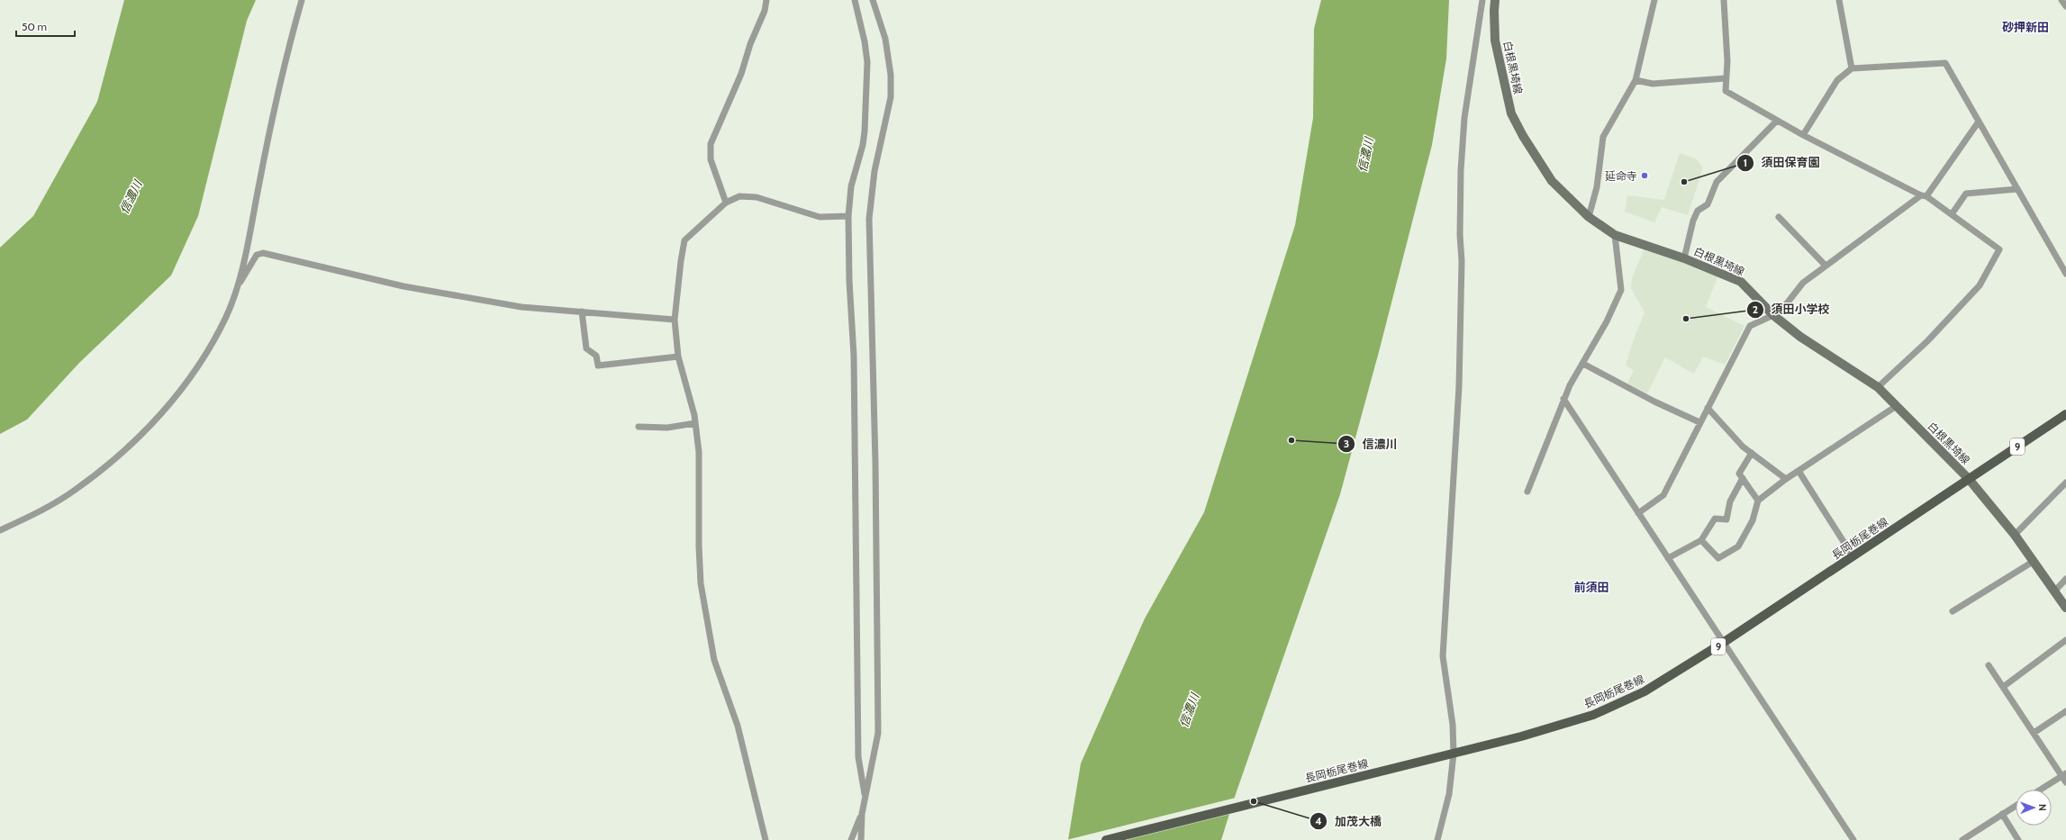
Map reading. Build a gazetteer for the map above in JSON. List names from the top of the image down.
{
  "streets": {
    "main road": ["白根黒埼線", "9", "長岡栃尾巻線"]
  },
  "crossings": [
    ["白根黒埼線", "長岡栃尾巻線"]
  ],
  "districts": ["砂押新田", "前須田"],
  "water": ["信濃川"],
  "places": [
    "延命寺",
    "須田保育園",
    "須田小学校",
    "信濃川",
    "加茂大橋"
  ],
  "scale_bar": "50 m",
  "north": "right"
}
